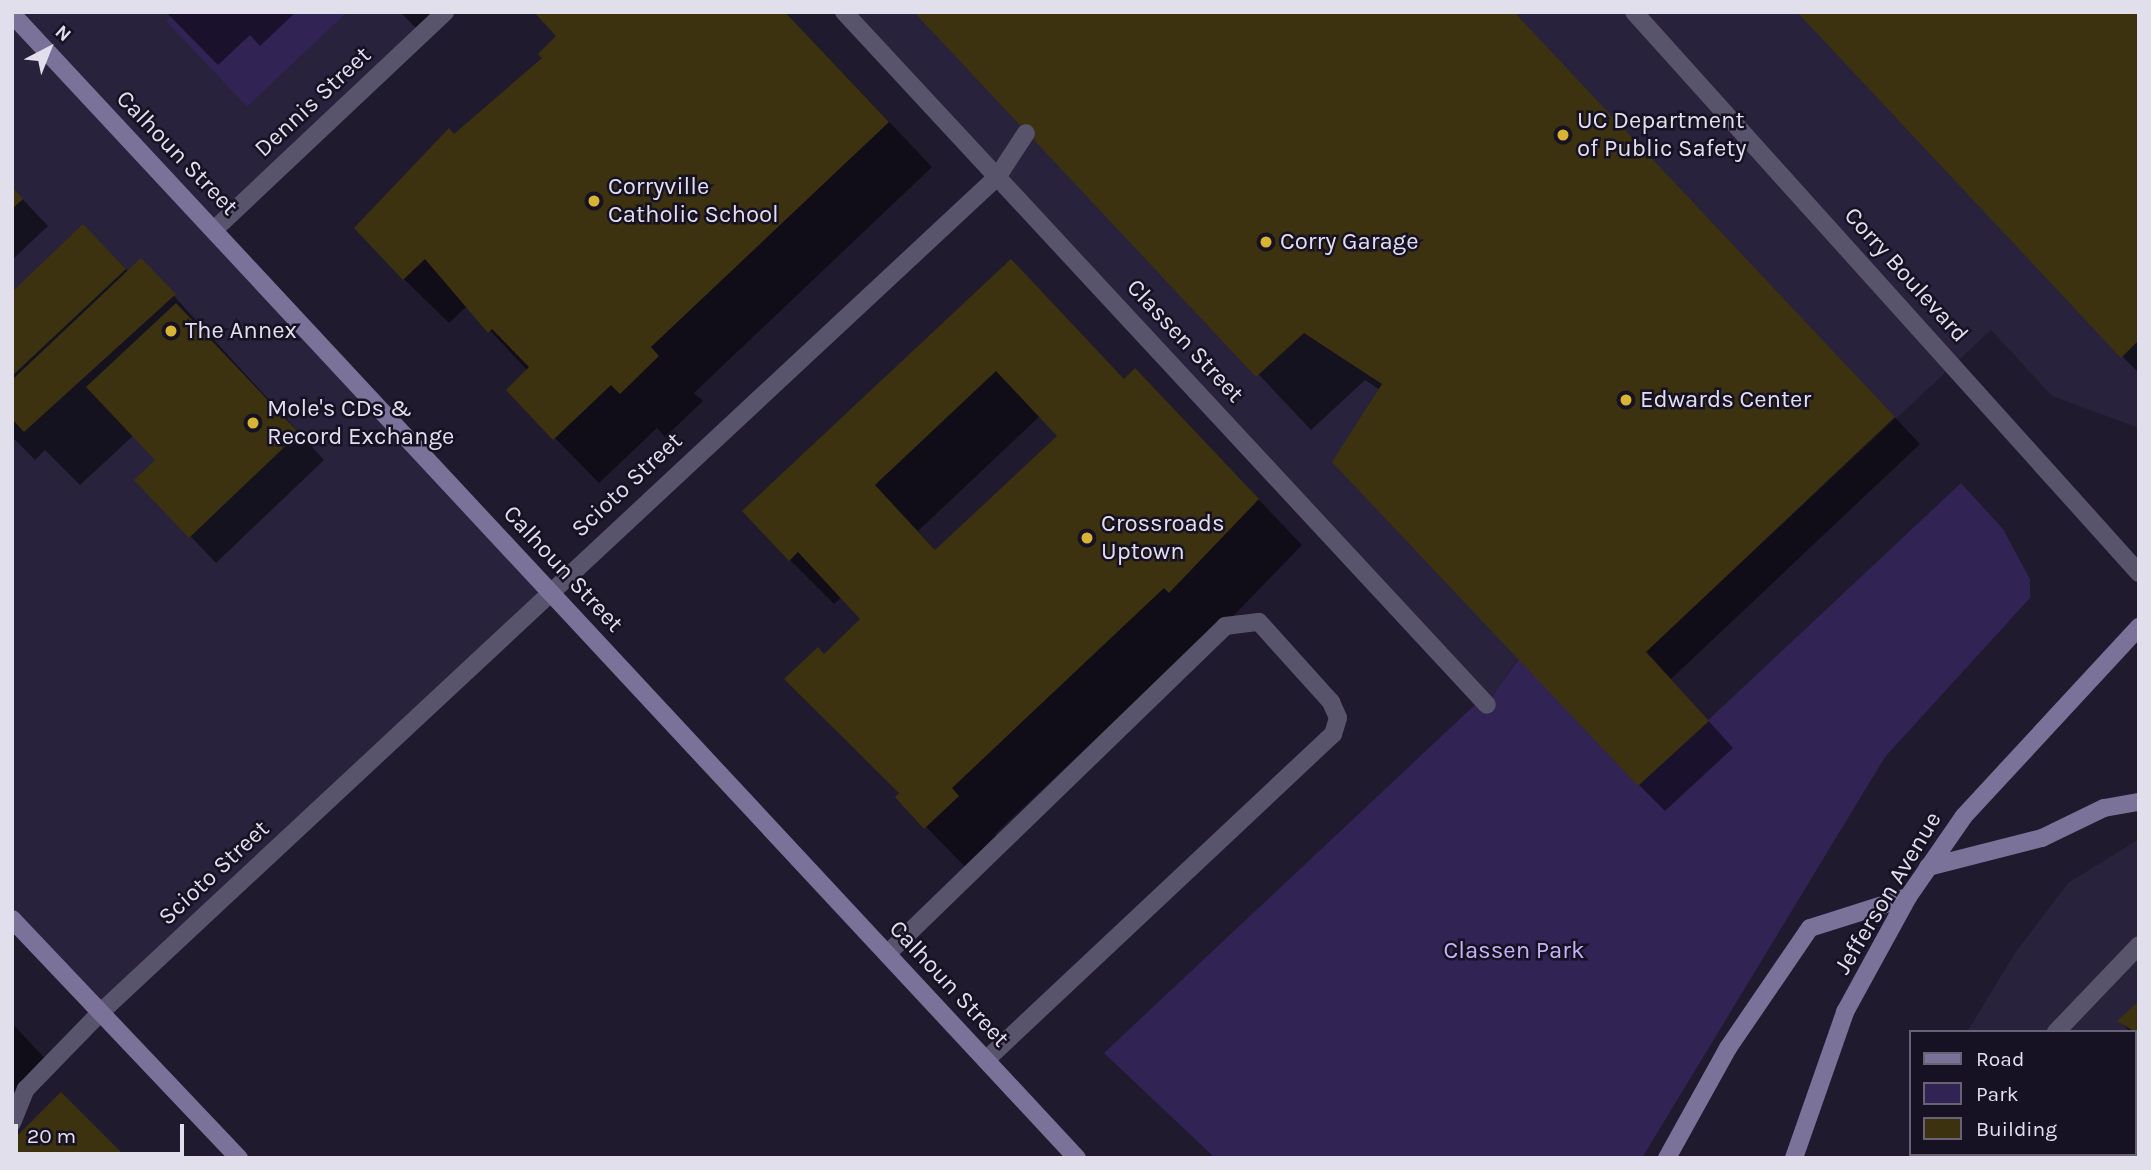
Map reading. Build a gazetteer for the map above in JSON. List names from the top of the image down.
{
  "streets": {
    "main road": ["Calhoun Street", "Jefferson Avenue"],
    "street": [
      "Dennis Street",
      "Corry Boulevard",
      "Classen Street",
      "Scioto Street"
    ]
  },
  "crossings": [
    ["Dennis Street", "Calhoun Street"],
    ["Calhoun Street", "Scioto Street"],
    ["Classen Street", "Scioto Street"]
  ],
  "parks": ["Classen Park"],
  "places": [
    "UC Department of Public Safety",
    "Corryville Catholic School",
    "Corry Garage",
    "The Annex",
    "Edwards Center",
    "Mole's CDs & Record Exchange",
    "Crossroads Uptown"
  ],
  "legend": ["Road", "Park", "Building"],
  "scale_bar": "20 m",
  "north": "top right"
}
